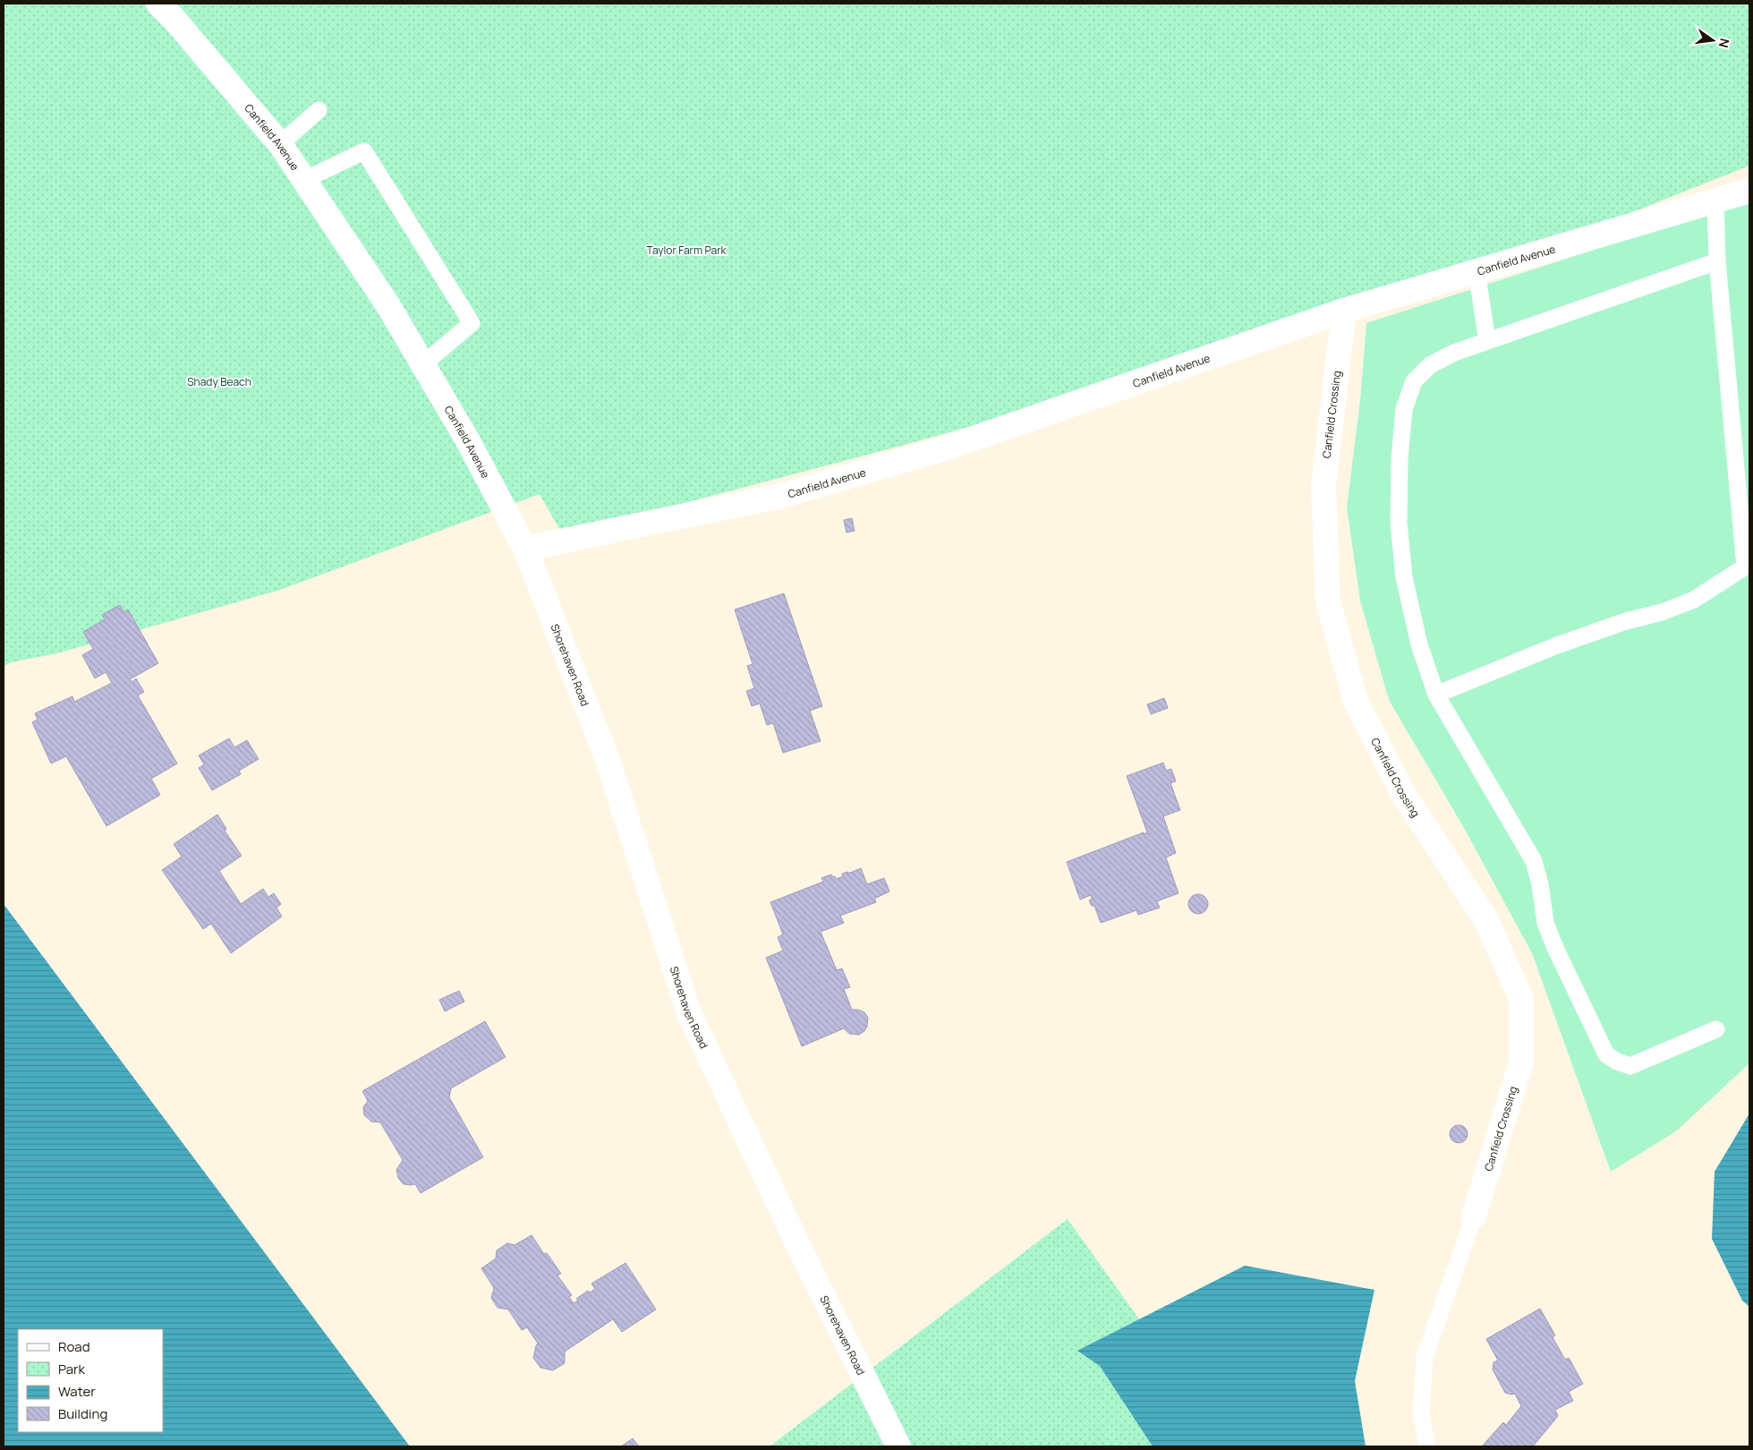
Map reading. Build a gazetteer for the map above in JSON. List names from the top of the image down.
{
  "streets": {
    "street": ["Canfield Avenue", "Canfield Crossing", "Shorehaven Road"]
  },
  "crossings": [
    ["Canfield Avenue", "Canfield Crossing"],
    ["Canfield Avenue", "Shorehaven Road"]
  ],
  "parks": ["Taylor Farm Park", "Shady Beach"],
  "legend": [
    "Road",
    "Park",
    "Water",
    "Building"
  ],
  "north": "right"
}
